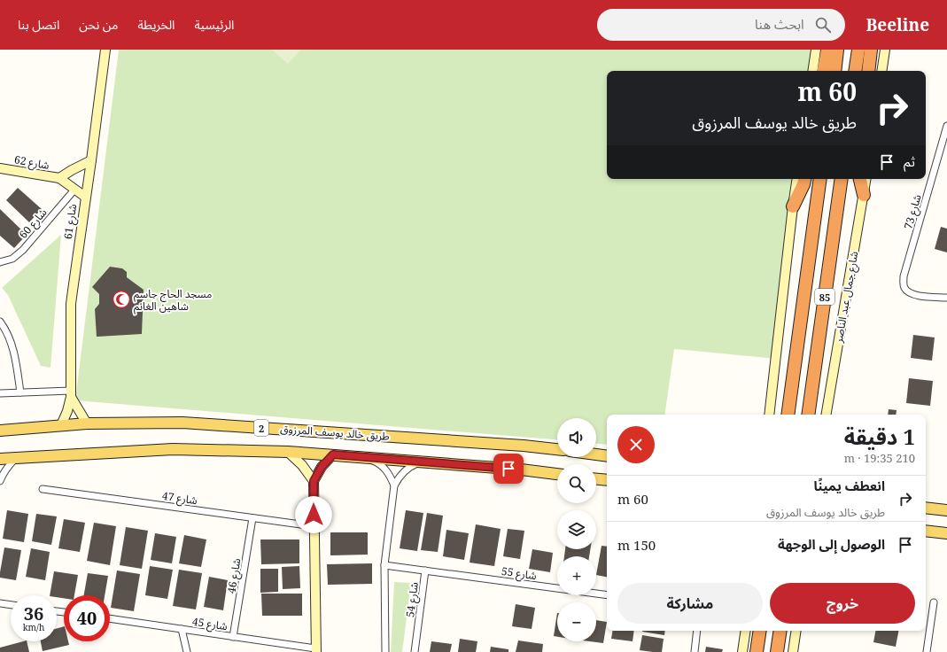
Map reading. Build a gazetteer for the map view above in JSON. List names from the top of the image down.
{
  "streets": {
    "highway": ["85", "شارع جمال عبد الناصر"],
    "main road": ["2", "طريق خالد يوسف المرزوق"],
    "street": [
      "شارع 62",
      "شارع 73",
      "شارع 61",
      "شارع 60",
      "شارع 47",
      "شارع 55",
      "شارع 46",
      "شارع 54",
      "شارع 45"
    ]
  },
  "crossings": [
    ["شارع 62", "شارع 61"],
    ["شارع 62", "شارع 60"],
    ["شارع 61", "طريق خالد يوسف المرزوق"],
    ["شارع 47", "شارع 46"],
    ["شارع 55", "شارع 54"],
    ["شارع 46", "شارع 45"]
  ],
  "places": {
    "mosque": ["مسجد الحاج جاسم شاهين الغانم"]
  },
  "page": {
    "header": "Beeline",
    "search": "ابحث هنا",
    "nav": [
      "الرئيسية",
      "الخريطة",
      "من نحن",
      "اتصل بنا"
    ],
    "turn": ["60 m", "طريق خالد يوسف المرزوق"],
    "then": "ثم",
    "heading": ["1 دقيقة", "210 m · 19:35"],
    "map_buttons": ["+", "−"],
    "list": [
      {
        "name": "انعطف يمينًا",
        "note": "طريق خالد يوسف المرزوق",
        "value": "60 m"
      },
      {
        "name": "الوصول إلى الوجهة",
        "value": "150 m"
      }
    ],
    "buttons": ["خروج", "مشاركة"],
    "speed": "36 km/h",
    "limit": "40"
  }
}
